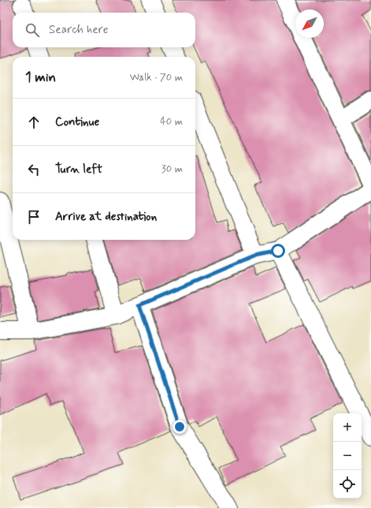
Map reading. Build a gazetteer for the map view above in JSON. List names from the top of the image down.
{
  "north": "bottom left",
  "page": {
    "search": "Search here",
    "heading": ["1 min", "Walk · 70 m"],
    "list": [
      ["Continue", "40 m"],
      ["Turn left", "30 m"],
      "Arrive at destination"
    ],
    "map_buttons": ["+", "−"]
  }
}
